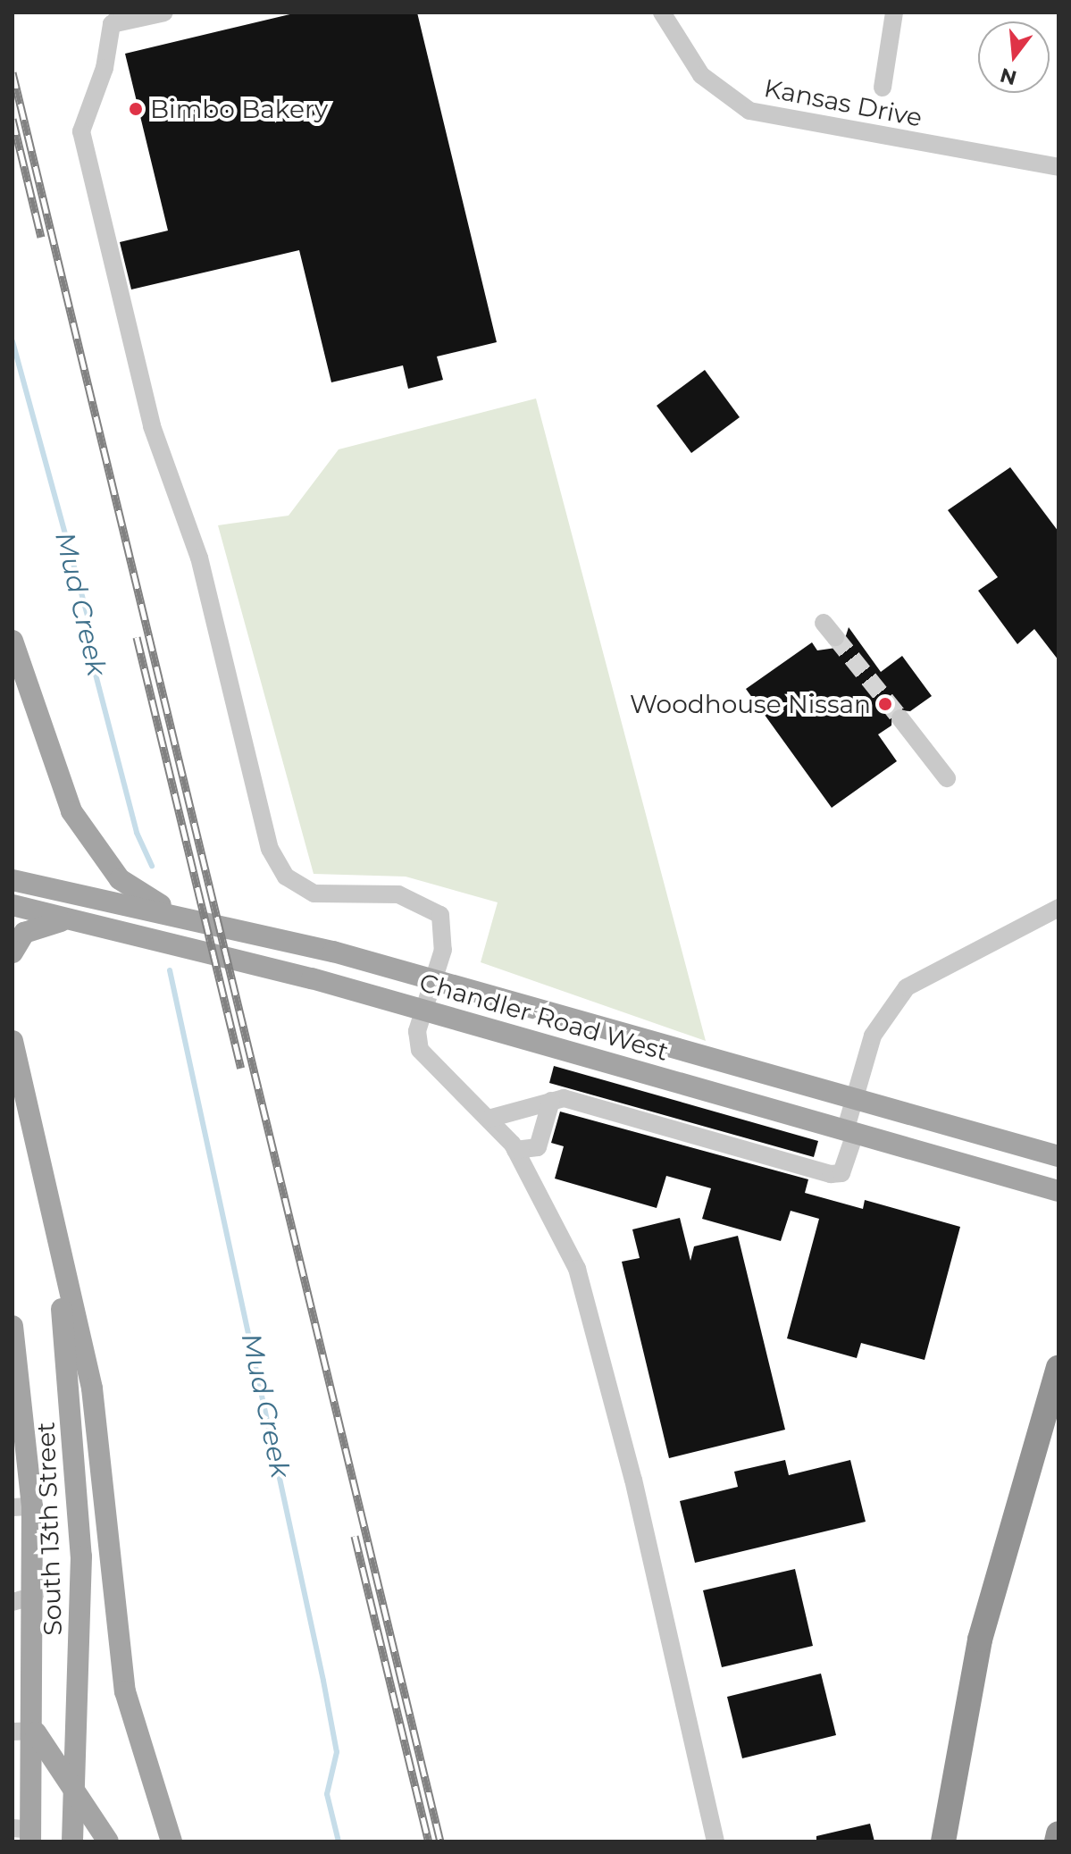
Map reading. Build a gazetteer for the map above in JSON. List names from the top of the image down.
{
  "streets": {
    "main road": ["Chandler Road West", "South 13th Street"],
    "street": ["Kansas Drive"]
  },
  "water": ["Mud Creek"],
  "places": ["Bimbo Bakery", "Woodhouse Nissan"],
  "north": "bottom"
}
